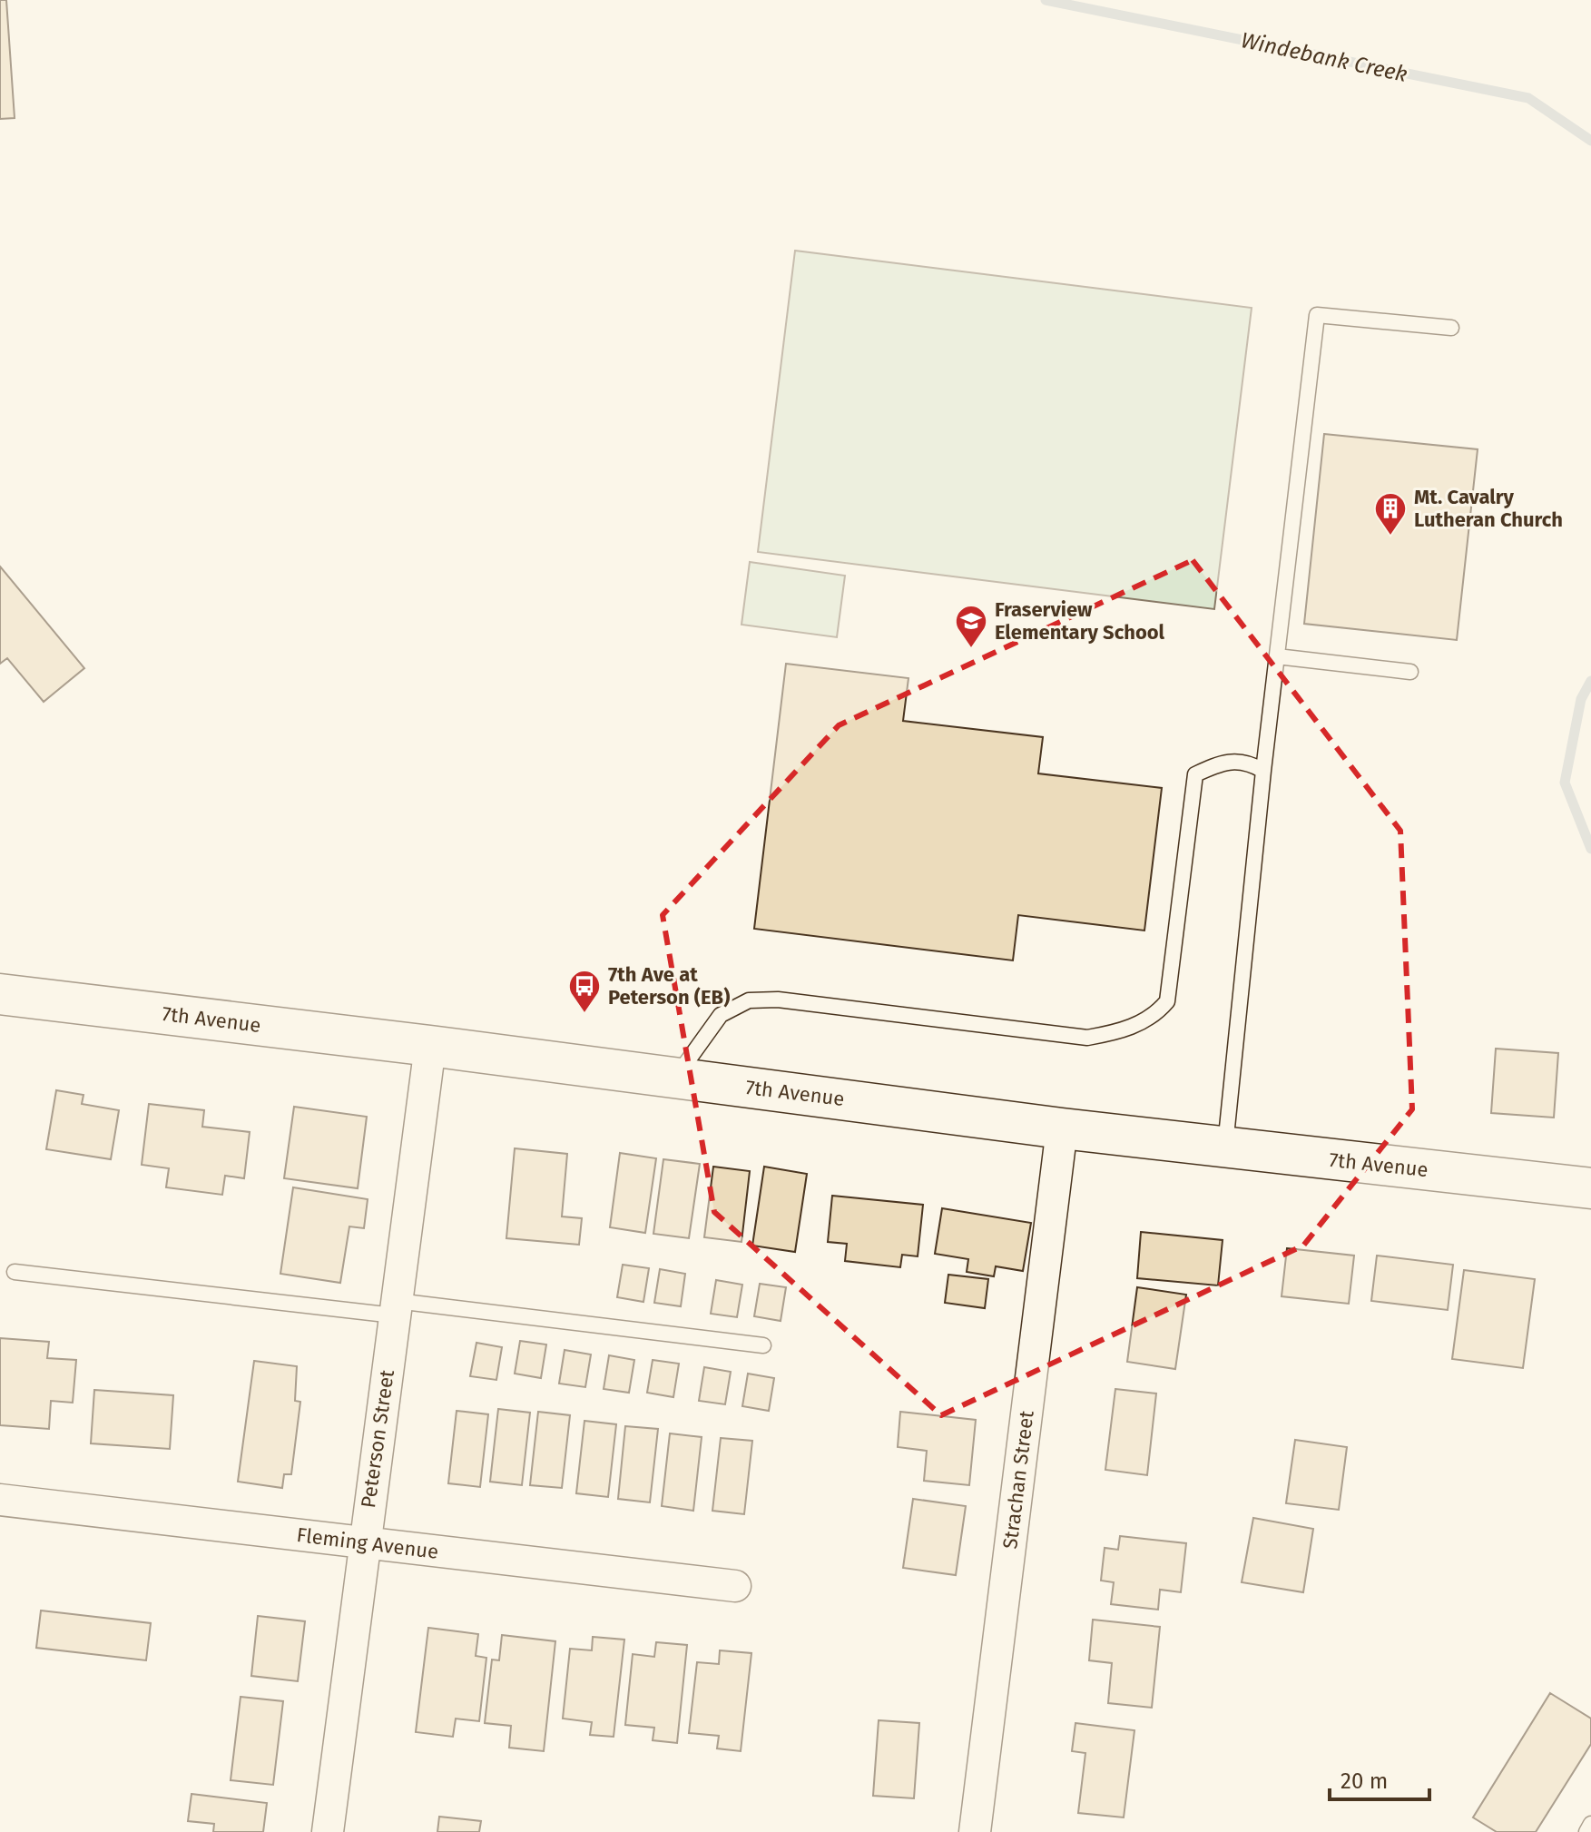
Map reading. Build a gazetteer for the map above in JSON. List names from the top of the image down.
{
  "streets": {
    "street": [
      "7th Avenue",
      "Peterson Street",
      "Strachan Street",
      "Fleming Avenue"
    ]
  },
  "crossings": [
    ["7th Avenue", "Peterson Street"],
    ["7th Avenue", "Strachan Street"],
    ["Peterson Street", "Fleming Avenue"]
  ],
  "water": ["Windebank Creek"],
  "places": {
    "building": ["Mt. Cavalry Lutheran Church"],
    "school or university": ["Fraserview Elementary School"],
    "bus stop": ["7th Ave at Peterson (EB)"]
  },
  "scale_bar": "20 m"
}
